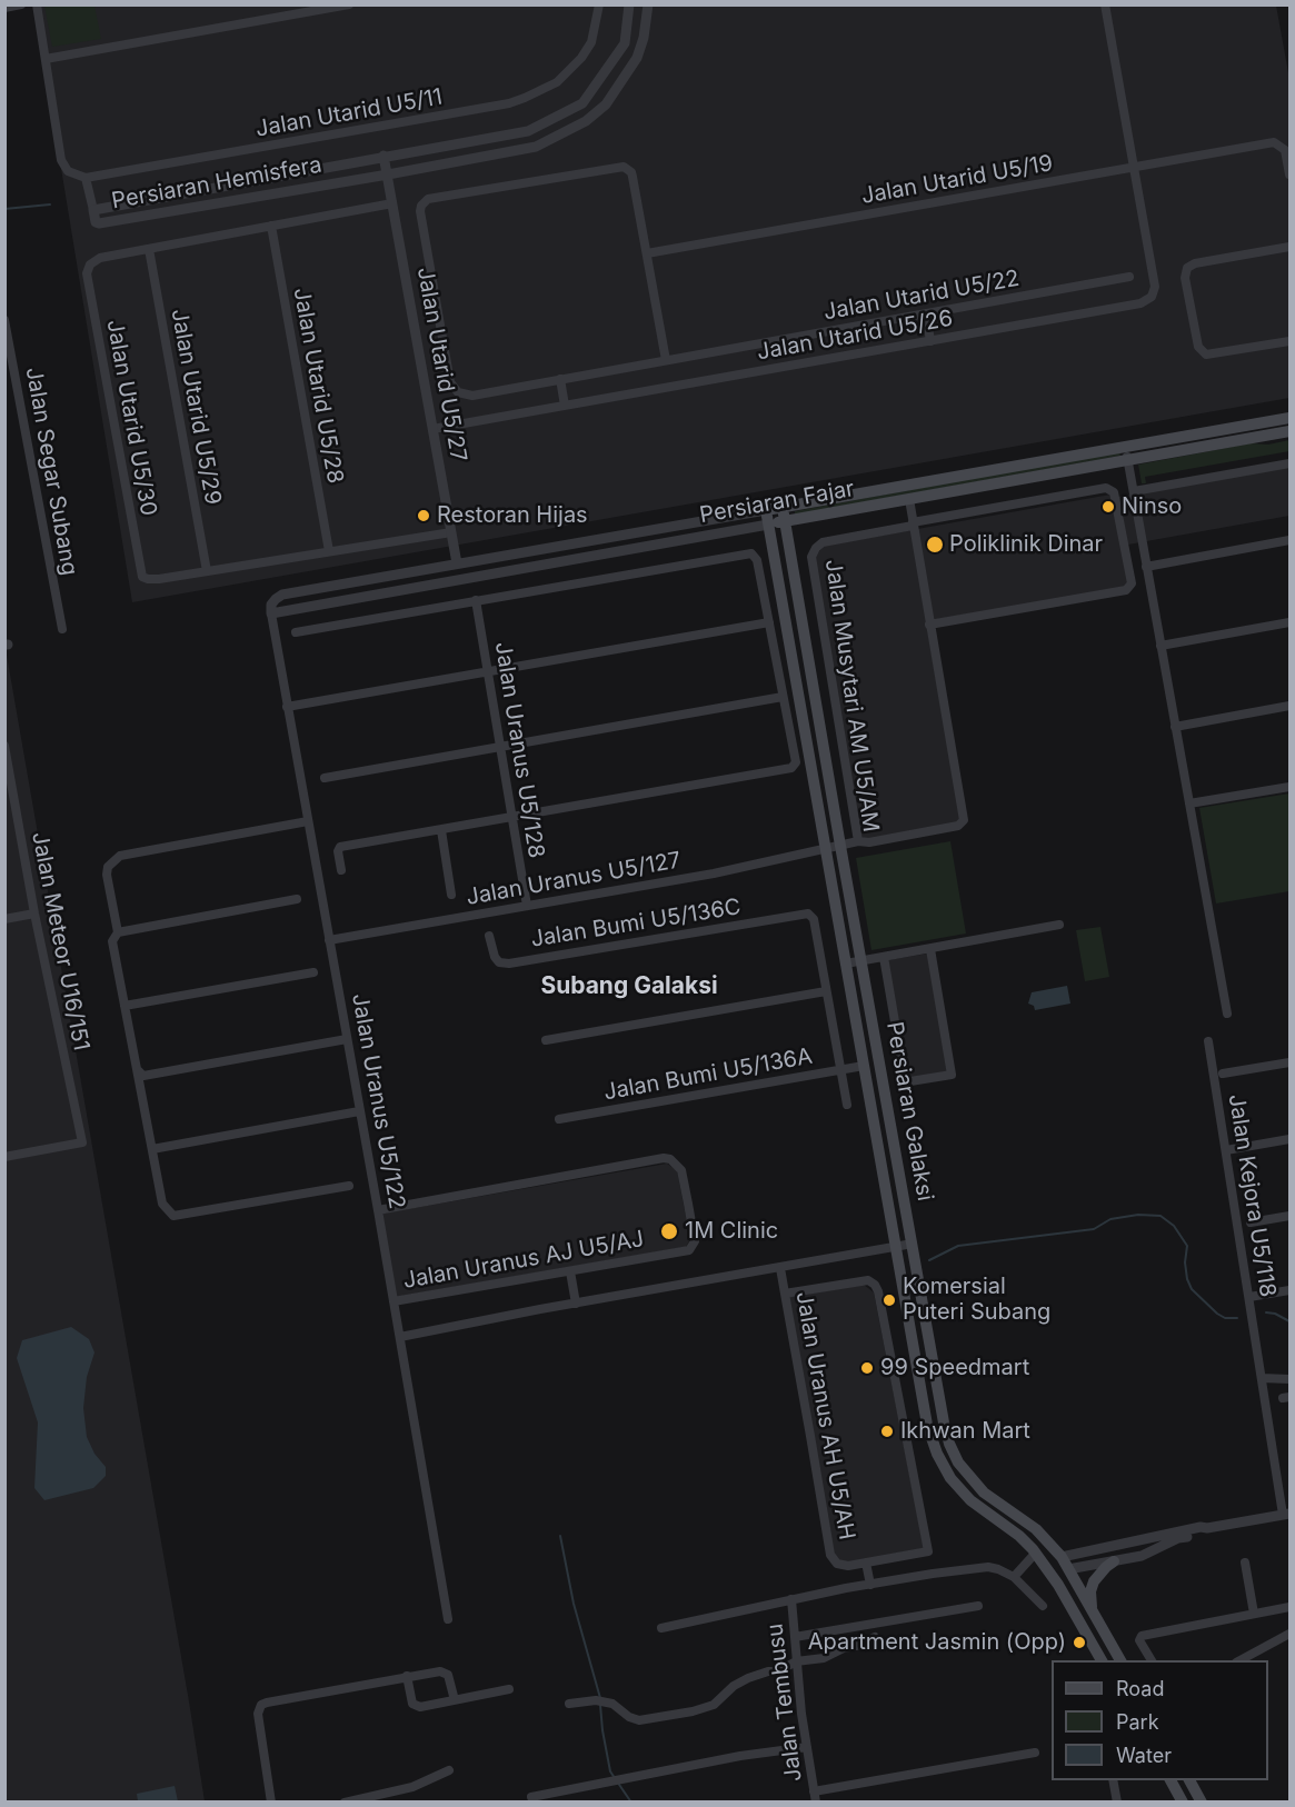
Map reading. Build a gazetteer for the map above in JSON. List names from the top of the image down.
{
  "streets": {
    "main road": ["Persiaran Fajar", "Persiaran Galaksi"],
    "street": [
      "Jalan Utarid U5/11",
      "Jalan Utarid U5/19",
      "Persiaran Hemisfera",
      "Jalan Utarid U5/22",
      "Jalan Utarid U5/26",
      "Jalan Utarid U5/27",
      "Jalan Utarid U5/28",
      "Jalan Utarid U5/29",
      "Jalan Utarid U5/30",
      "Jalan Segar Subang",
      "Jalan Musytari AM U5/AM",
      "Jalan Uranus U5/128",
      "Jalan Uranus U5/127",
      "Jalan Bumi U5/136C",
      "Jalan Meteor U16/151",
      "Jalan Bumi U5/136A",
      "Jalan Uranus U5/122",
      "Jalan Kejora U5/118",
      "Jalan Uranus AJ U5/AJ",
      "Jalan Uranus AH U5/AH",
      "Jalan Tembusu"
    ]
  },
  "crossings": [
    ["Jalan Utarid U5/19", "Jalan Utarid U5/22"],
    ["Jalan Utarid U5/19", "Jalan Utarid U5/26"],
    ["Persiaran Hemisfera", "Jalan Utarid U5/27"],
    ["Jalan Utarid U5/26", "Jalan Utarid U5/27"],
    ["Jalan Utarid U5/27", "Persiaran Fajar"],
    ["Jalan Utarid U5/29", "Jalan Utarid U5/30"],
    ["Persiaran Fajar", "Jalan Uranus U5/122"],
    ["Persiaran Fajar", "Persiaran Galaksi"],
    ["Jalan Musytari AM U5/AM", "Jalan Uranus U5/127"],
    ["Jalan Musytari AM U5/AM", "Persiaran Galaksi"],
    ["Jalan Uranus U5/128", "Jalan Uranus U5/127"],
    ["Jalan Uranus U5/127", "Jalan Uranus U5/122"],
    ["Jalan Uranus U5/127", "Persiaran Galaksi"],
    ["Jalan Bumi U5/136A", "Persiaran Galaksi"],
    ["Jalan Uranus U5/122", "Jalan Uranus AJ U5/AJ"]
  ],
  "districts": ["Subang Galaksi"],
  "places": [
    "Ninso",
    "Restoran Hijas",
    "Poliklinik Dinar",
    "1M Clinic",
    "Komersial Puteri Subang",
    "99 Speedmart",
    "Ikhwan Mart",
    "Apartment Jasmin (Opp)"
  ],
  "legend": ["Road", "Park", "Water"]
}
